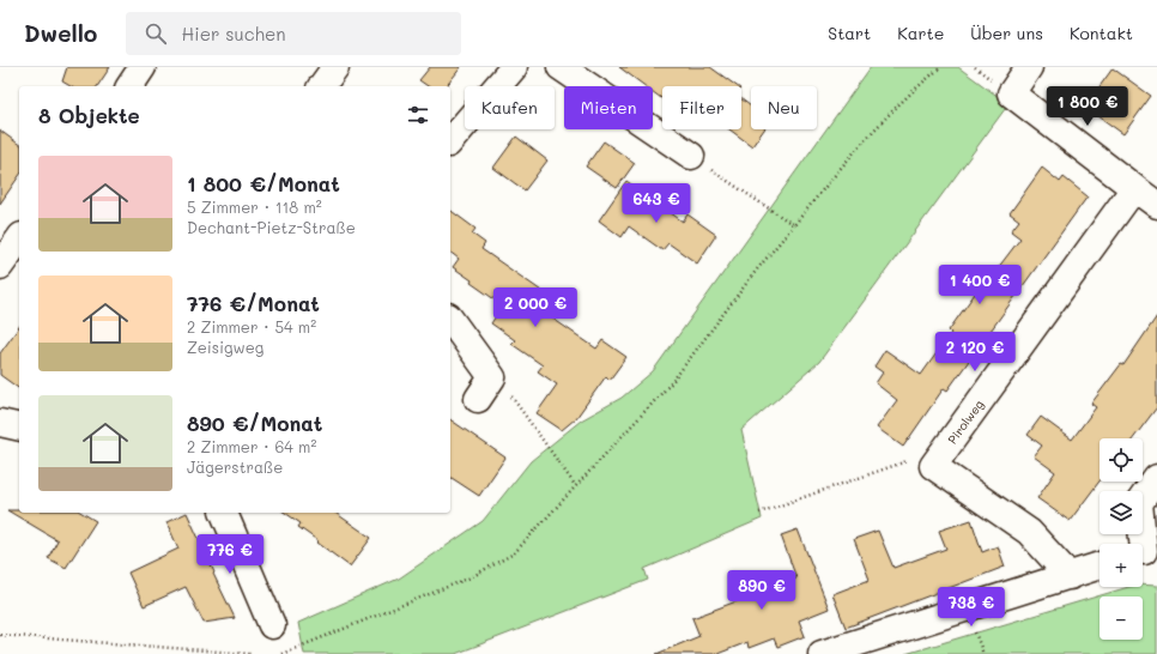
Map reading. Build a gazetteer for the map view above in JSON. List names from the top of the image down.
{
  "streets": {
    "street": ["Pirolweg"]
  },
  "page": {
    "header": "Dwello",
    "search": "Hier suchen",
    "nav": [
      "Start",
      "Karte",
      "Über uns",
      "Kontakt"
    ],
    "price": [
      "1 800 €",
      "643 €",
      "1 400 €",
      "2 000 €",
      "2 120 €",
      "776 €",
      "890 €",
      "738 €"
    ],
    "chip": [
      "Kaufen",
      "Mieten",
      "Filter",
      "Neu"
    ],
    "heading": "8 Objekte",
    "list": [
      {
        "name": "1 800 €/Monat",
        "note": "5 Zimmer · 118 m² · Dechant-Pietz-Straße"
      },
      {
        "name": "776 €/Monat",
        "note": "2 Zimmer · 54 m² · Zeisigweg"
      },
      {
        "name": "890 €/Monat",
        "note": "2 Zimmer · 64 m² · Jägerstraße"
      }
    ],
    "map_buttons": ["+", "−"]
  }
}
